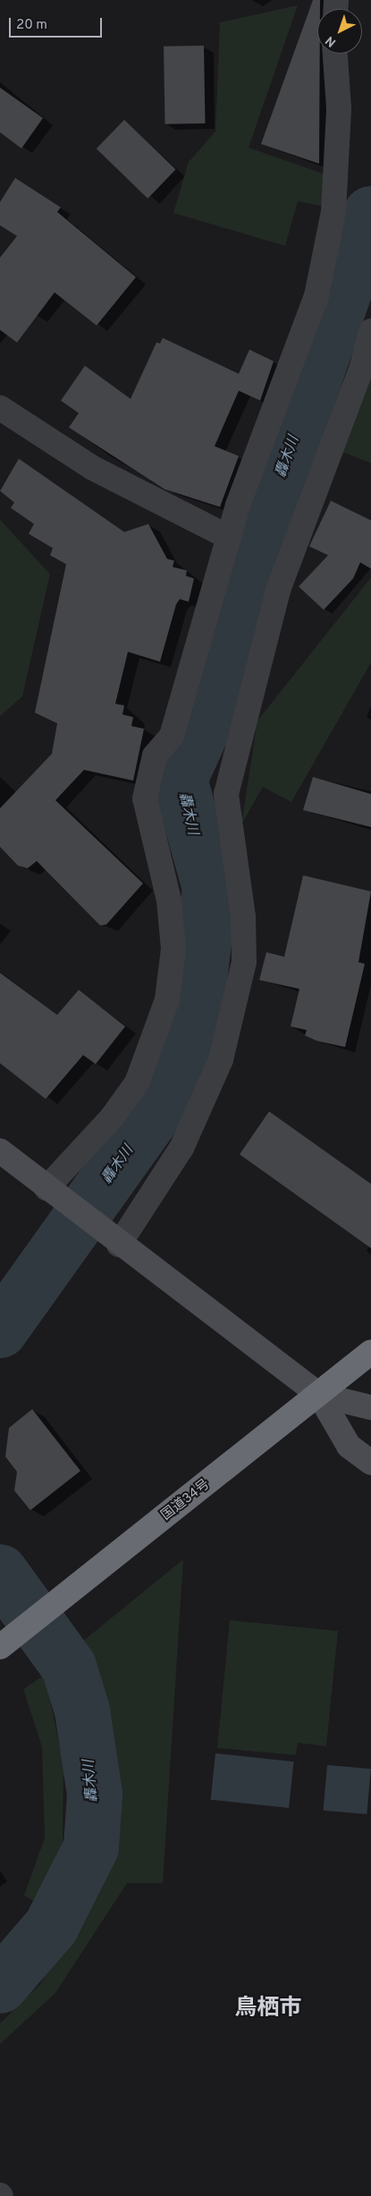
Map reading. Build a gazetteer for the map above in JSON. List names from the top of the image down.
{
  "streets": {
    "highway": ["国道34号"]
  },
  "districts": ["鳥栖市"],
  "water": ["轟木川"],
  "scale_bar": "20 m",
  "north": "bottom left"
}
